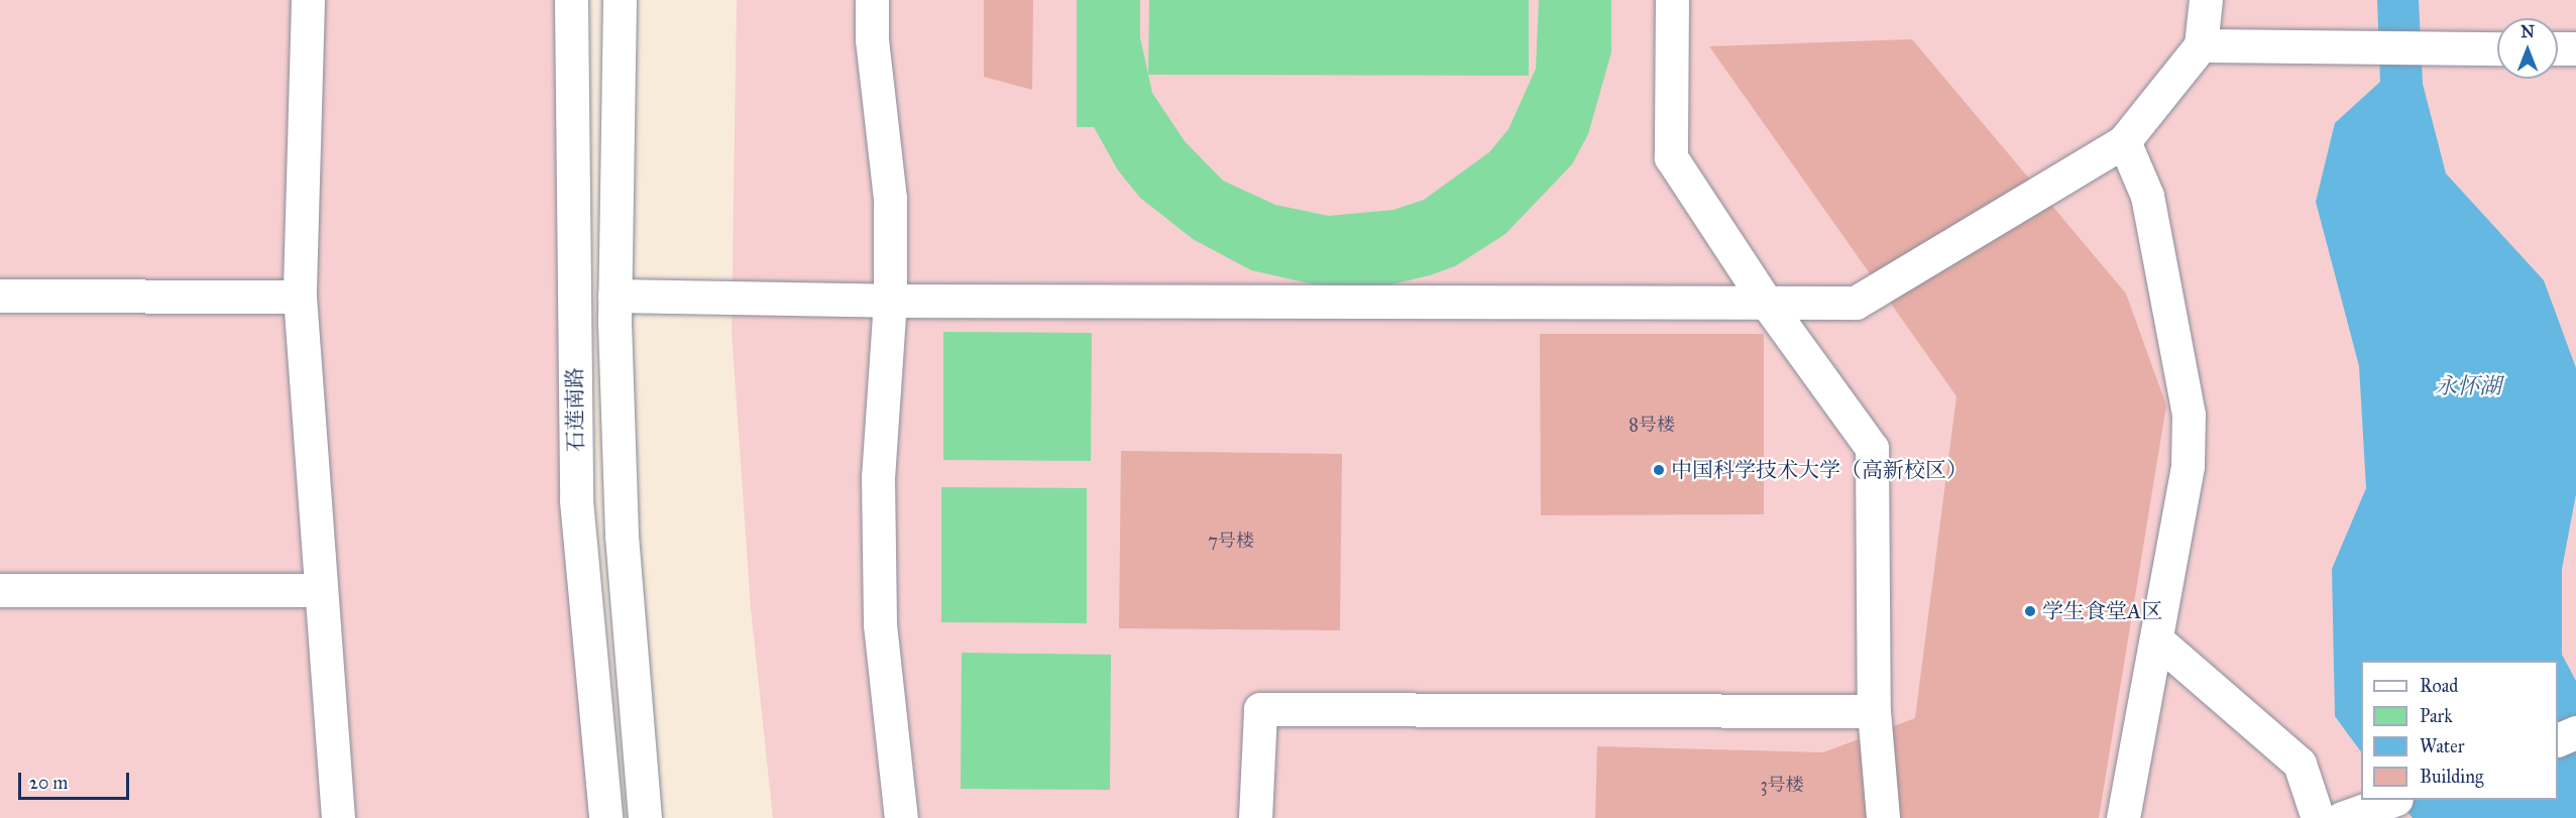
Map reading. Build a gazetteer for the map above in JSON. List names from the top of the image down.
{
  "streets": {
    "street": ["石莲南路"]
  },
  "water": ["永怀湖"],
  "places": ["中国科学技术大学（高新校区）", "学生食堂A区"],
  "house_numbers": ["8号楼", "7号楼", "3号楼"],
  "legend": [
    "Road",
    "Park",
    "Water",
    "Building"
  ],
  "scale_bar": "20 m",
  "north": "top"
}
